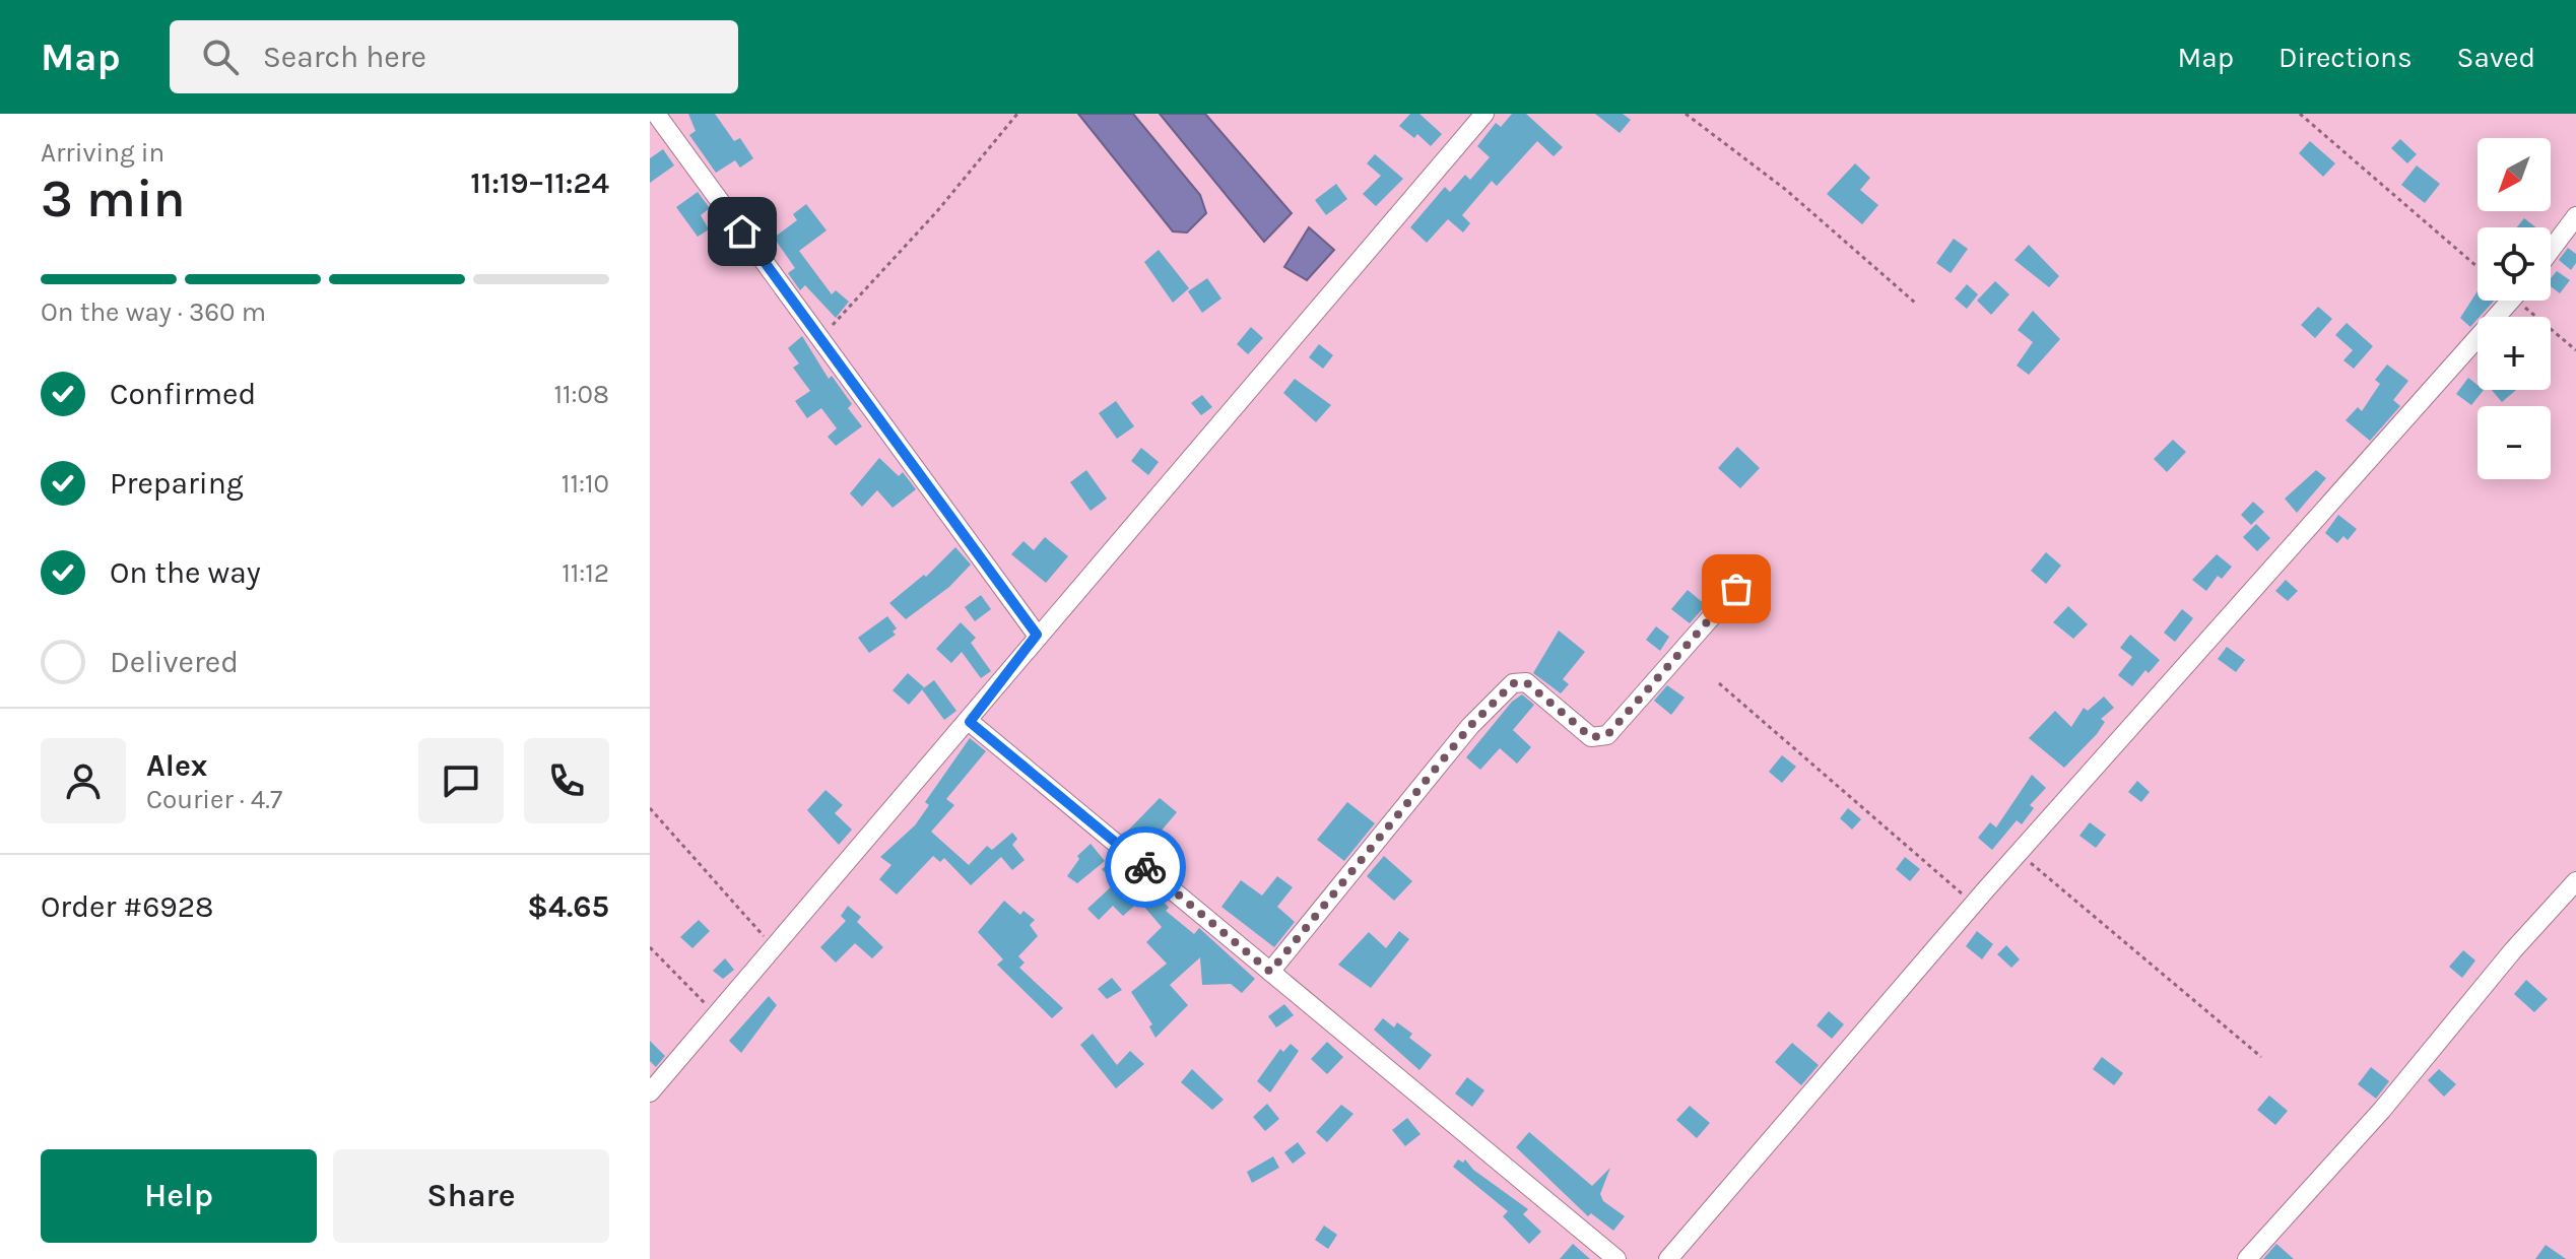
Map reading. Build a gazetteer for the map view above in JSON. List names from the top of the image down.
{
  "north": "bottom left",
  "page": {
    "header": "Map",
    "search": "Search here",
    "nav": ["Map", "Directions", "Saved"],
    "heading": ["3 min", "Arriving in", "11:19–11:24"],
    "panel": [
      "Alex",
      "Courier · 4.7",
      "Order #6928",
      "$4.65"
    ],
    "map_buttons": ["+", "−"],
    "bar": "On the way · 360 m",
    "list": [
      ["Confirmed", "11:08"],
      ["Preparing", "11:10"],
      ["On the way", "11:12"],
      "Delivered"
    ],
    "buttons": ["Help", "Share"]
  }
}
